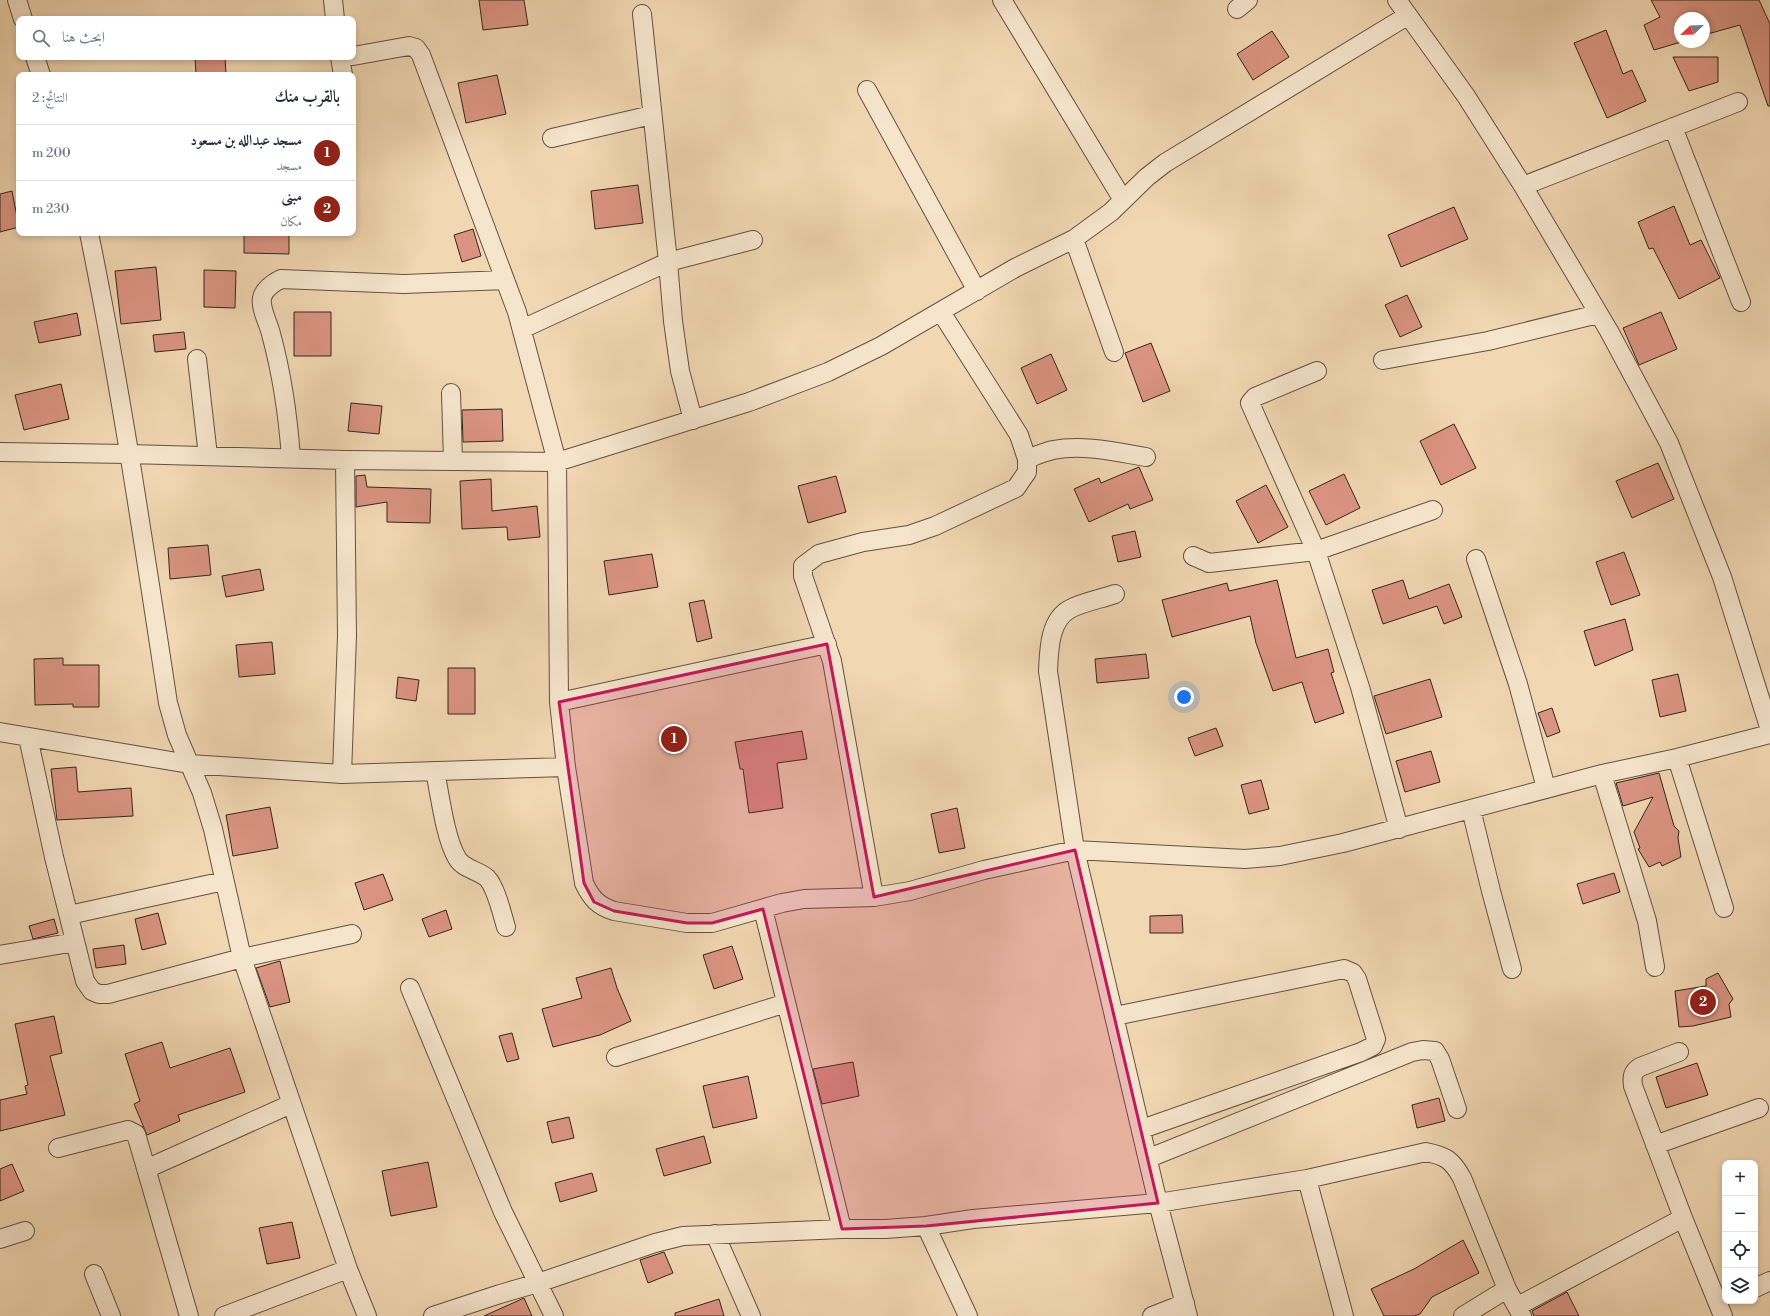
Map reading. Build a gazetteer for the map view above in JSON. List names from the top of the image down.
{
  "north": "bottom left",
  "page": {
    "search": "ابحث هنا",
    "heading": ["بالقرب منك", "النتائج: 2"],
    "list": [
      {
        "mark": "1",
        "name": "مسجد عبدالله بن مسعود",
        "note": "مسجد",
        "value": "200 m"
      },
      {
        "mark": "2",
        "name": "مبنى",
        "note": "مكان",
        "value": "230 m"
      }
    ],
    "pins": ["1", "2"],
    "map_buttons": ["+", "−"]
  }
}
